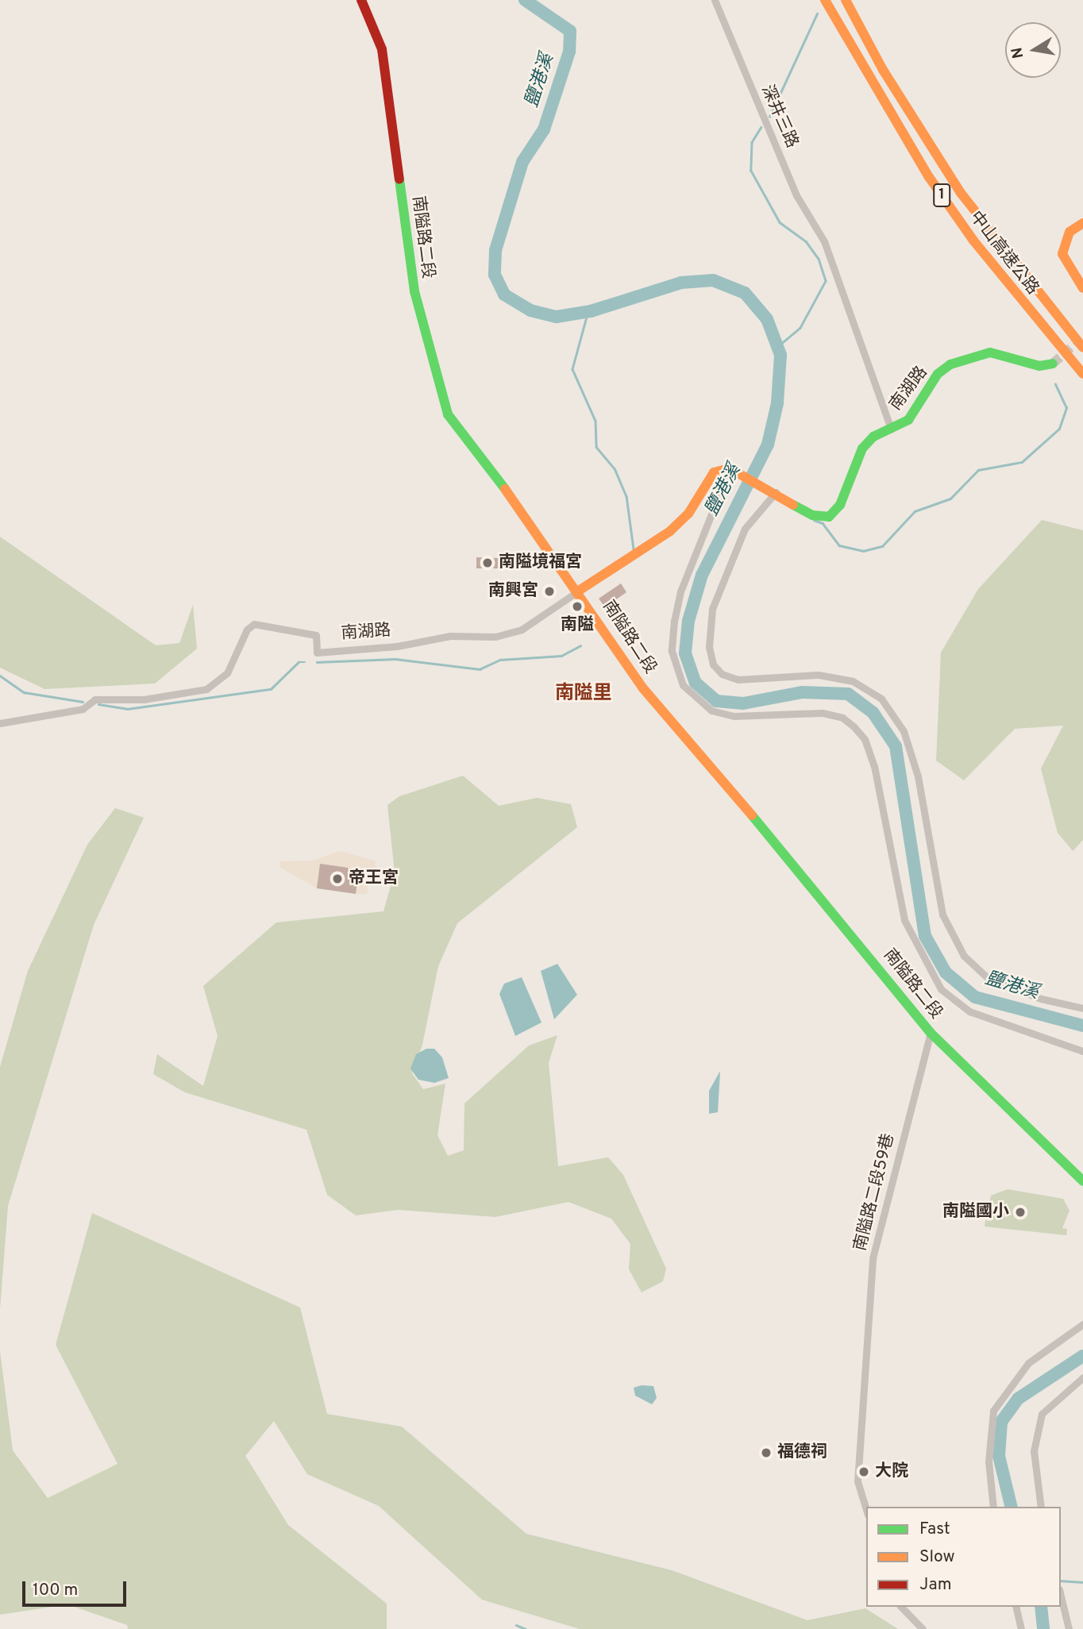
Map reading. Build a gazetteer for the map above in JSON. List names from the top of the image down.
{
  "streets": {
    "main road": [
      "1",
      "南隘路二段",
      "中山高速公路",
      "南湖路"
    ],
    "street": ["深井三路", "南隘路二段59巷"]
  },
  "crossings": [
    ["深井三路", "南湖路"],
    ["南隘路二段", "南湖路"],
    ["南隘路二段", "南隘路二段59巷"]
  ],
  "districts": ["南隘里"],
  "water": ["鹽港溪"],
  "places": [
    "南隘境福宮",
    "南興宮",
    "南隘",
    "帝王宮",
    "南隘國小",
    "福德祠",
    "大院"
  ],
  "legend": ["Fast", "Slow", "Jam"],
  "scale_bar": "100 m",
  "north": "left"
}
